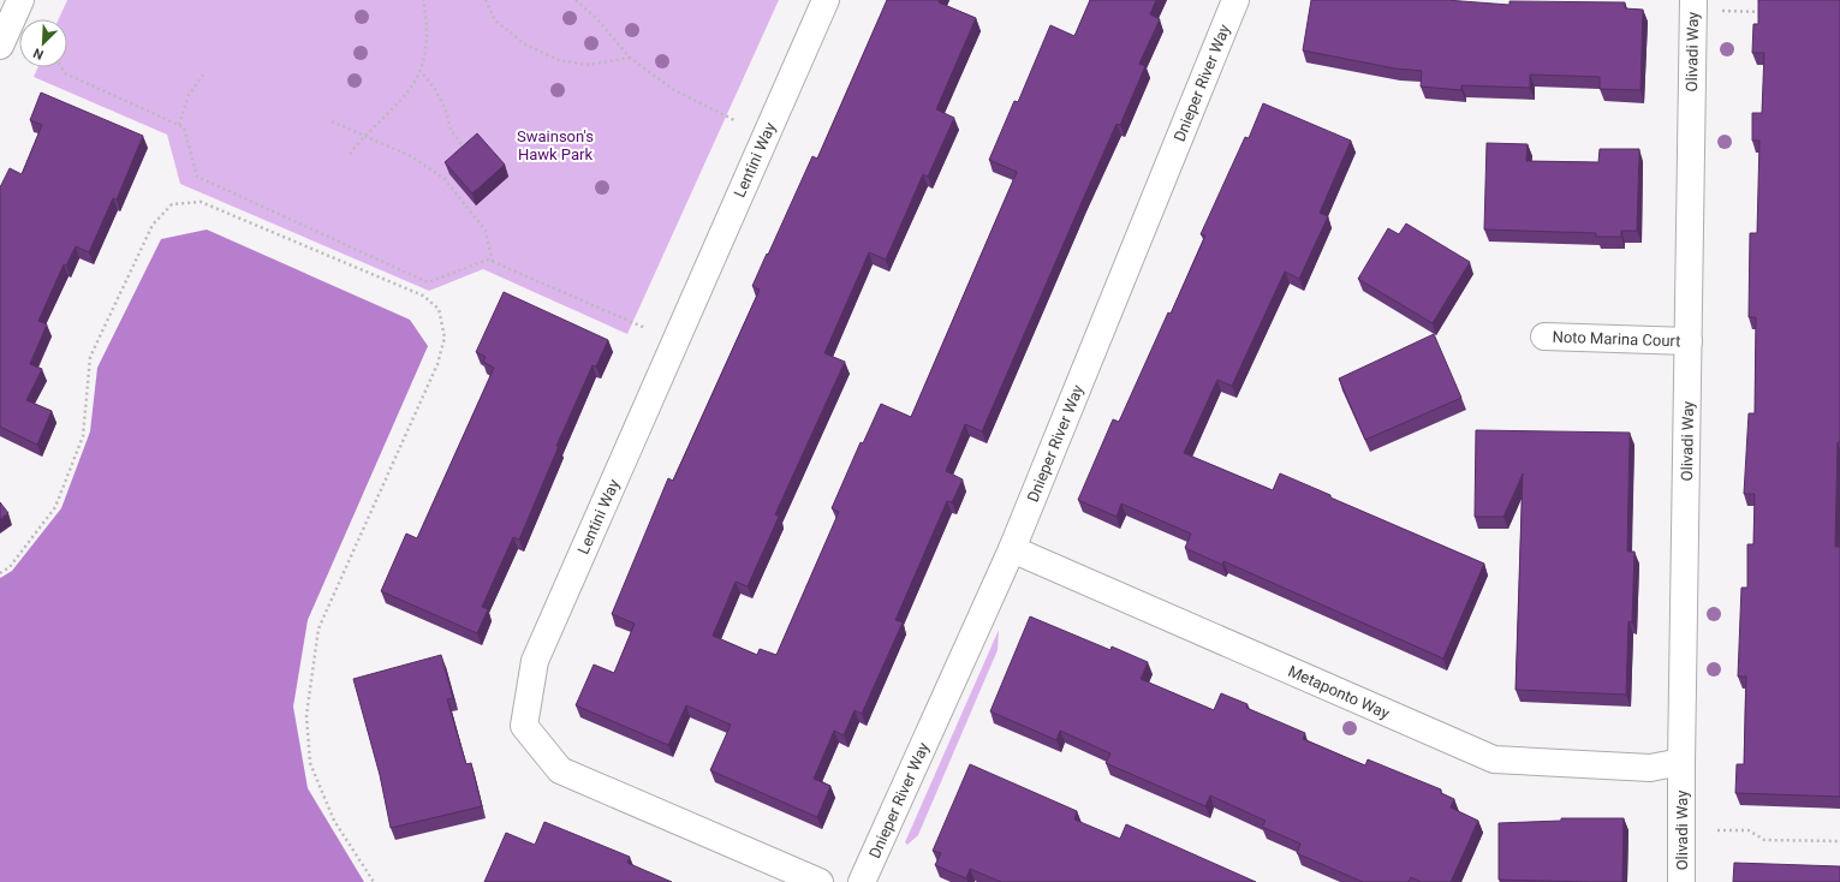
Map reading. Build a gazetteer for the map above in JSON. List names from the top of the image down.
{
  "streets": {
    "street": [
      "Olivadi Way",
      "Dnieper River Way",
      "Lentini Way",
      "Noto Marina Court",
      "Metaponto Way"
    ]
  },
  "crossings": [
    ["Olivadi Way", "Noto Marina Court"],
    ["Olivadi Way", "Metaponto Way"],
    ["Dnieper River Way", "Metaponto Way"]
  ],
  "parks": ["Swainson's Hawk Park"],
  "north": "bottom left"
}
